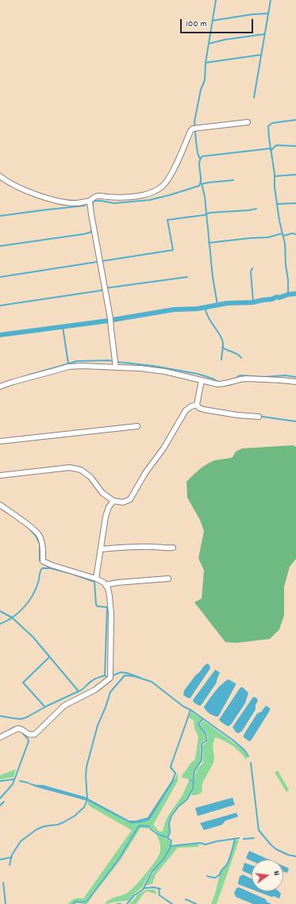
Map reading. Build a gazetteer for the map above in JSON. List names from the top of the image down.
{
  "scale_bar": "100 m",
  "north": "right"
}
